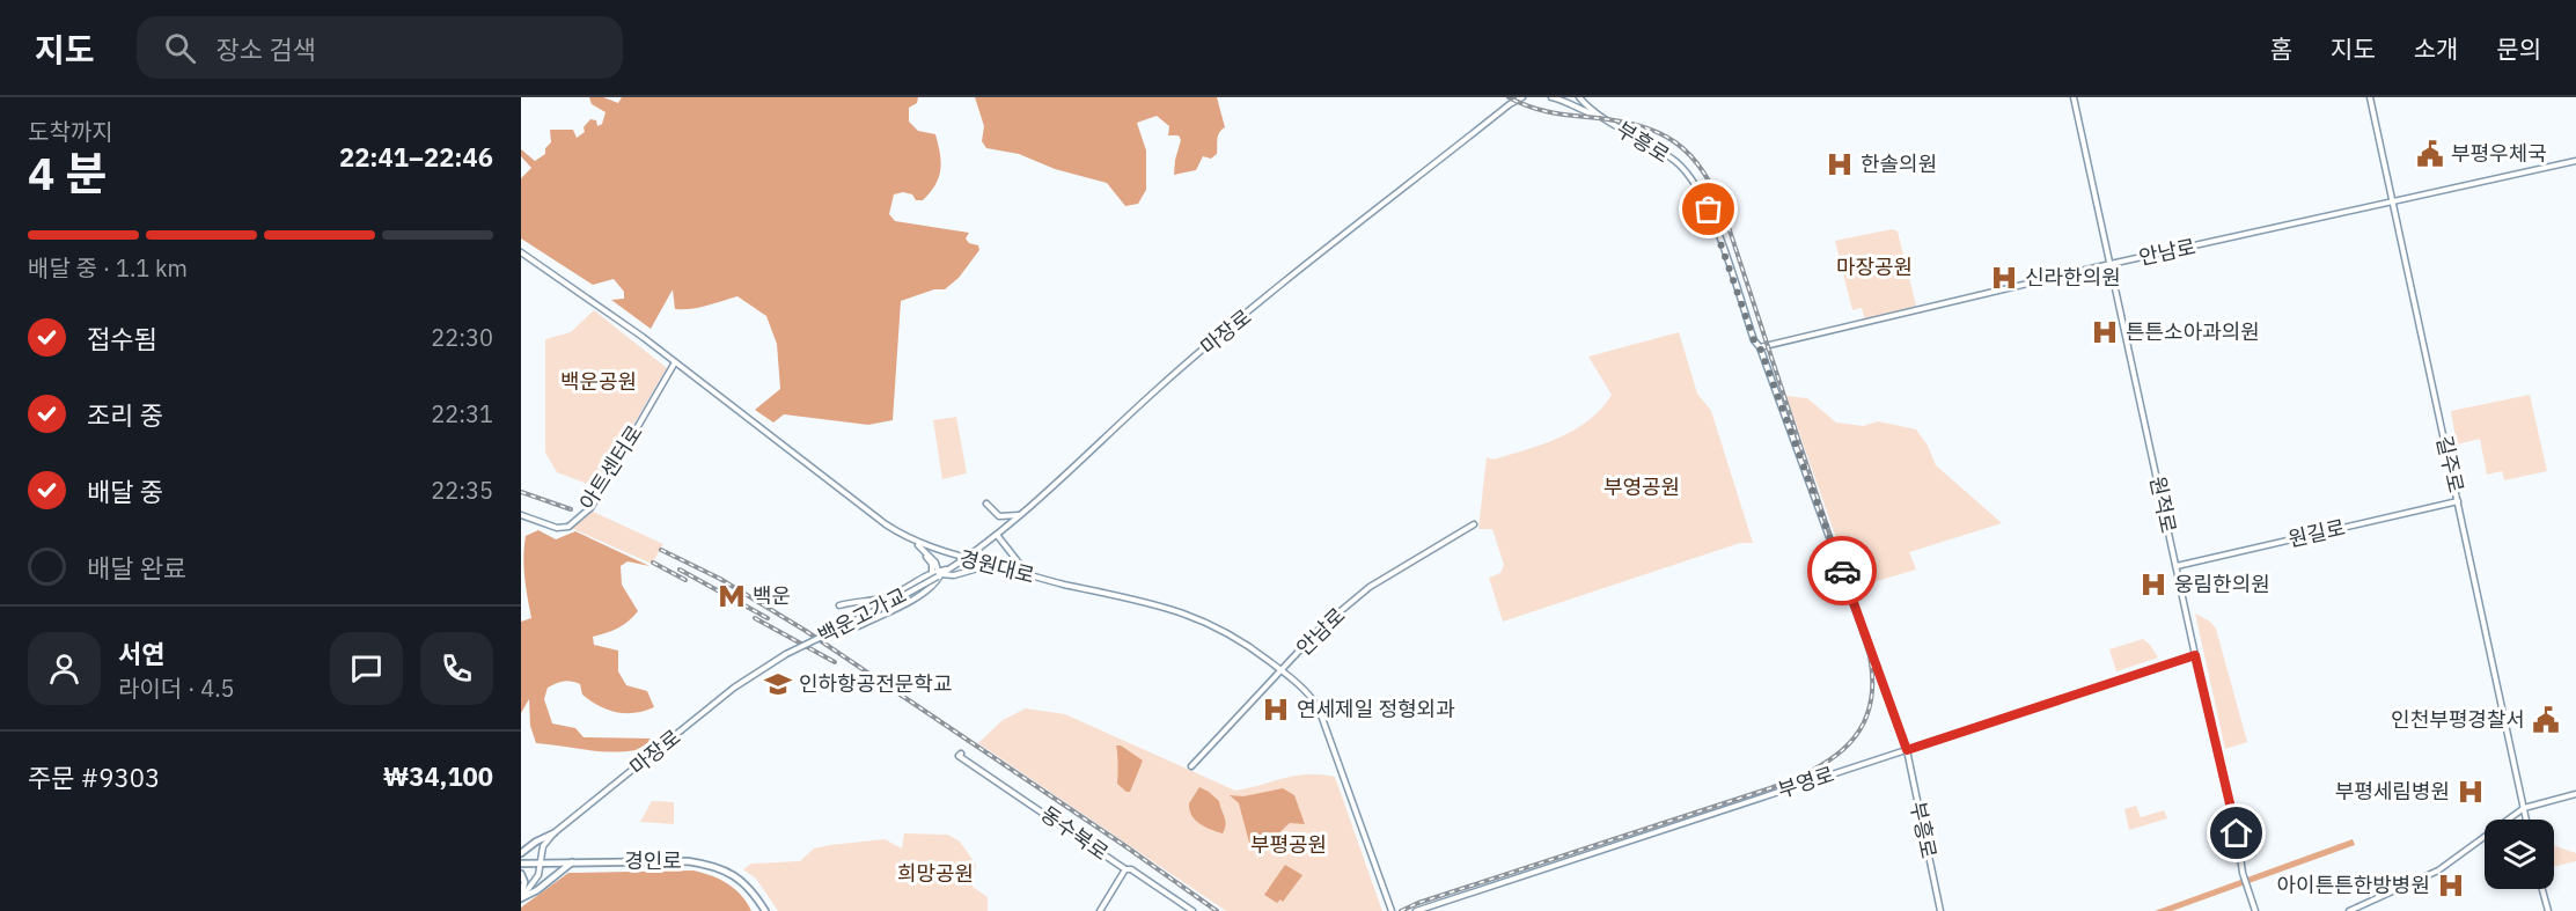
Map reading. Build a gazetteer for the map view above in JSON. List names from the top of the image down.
{
  "streets": {
    "main road": [
      "부흥로",
      "안남로",
      "마장로",
      "길주로",
      "아트센터로",
      "원적로",
      "원길로",
      "경원대로",
      "백운고가교",
      "부영로",
      "동수북로",
      "경인로"
    ]
  },
  "crossings": [
    ["부흥로", "안남로"],
    ["부흥로", "부영로"],
    ["안남로", "길주로"],
    ["안남로", "원적로"],
    ["안남로", "경원대로"],
    ["마장로", "경원대로"],
    ["마장로", "백운고가교"],
    ["마장로", "경인로"],
    ["길주로", "원길로"],
    ["아트센터로", "경원대로"],
    ["원적로", "원길로"],
    ["원적로", "부영로"]
  ],
  "parks": [
    "마장공원",
    "백운공원",
    "부영공원",
    "부평공원",
    "희망공원"
  ],
  "places": {
    "public building": ["부평우체국", "인천부평경찰서"],
    "hospital": [
      "한솔의원",
      "신라한의원",
      "튼튼소아과의원",
      "웅림한의원",
      "연세제일 정형외과",
      "부평세림병원",
      "아이튼튼한방병원"
    ],
    "metro station": ["백운"],
    "school or university": ["인하항공전문학교"]
  },
  "page": {
    "header": "지도",
    "search": "장소 검색",
    "nav": [
      "홈",
      "지도",
      "소개",
      "문의"
    ],
    "heading": ["4 분", "도착까지", "22:41–22:46"],
    "panel": [
      "서연",
      "라이더 · 4.5",
      "주문 #9303",
      "₩34,100"
    ],
    "bar": "배달 중 · 1.1 km",
    "list": [
      ["접수됨", "22:30"],
      ["조리 중", "22:31"],
      ["배달 중", "22:35"],
      "배달 완료"
    ]
  }
}
